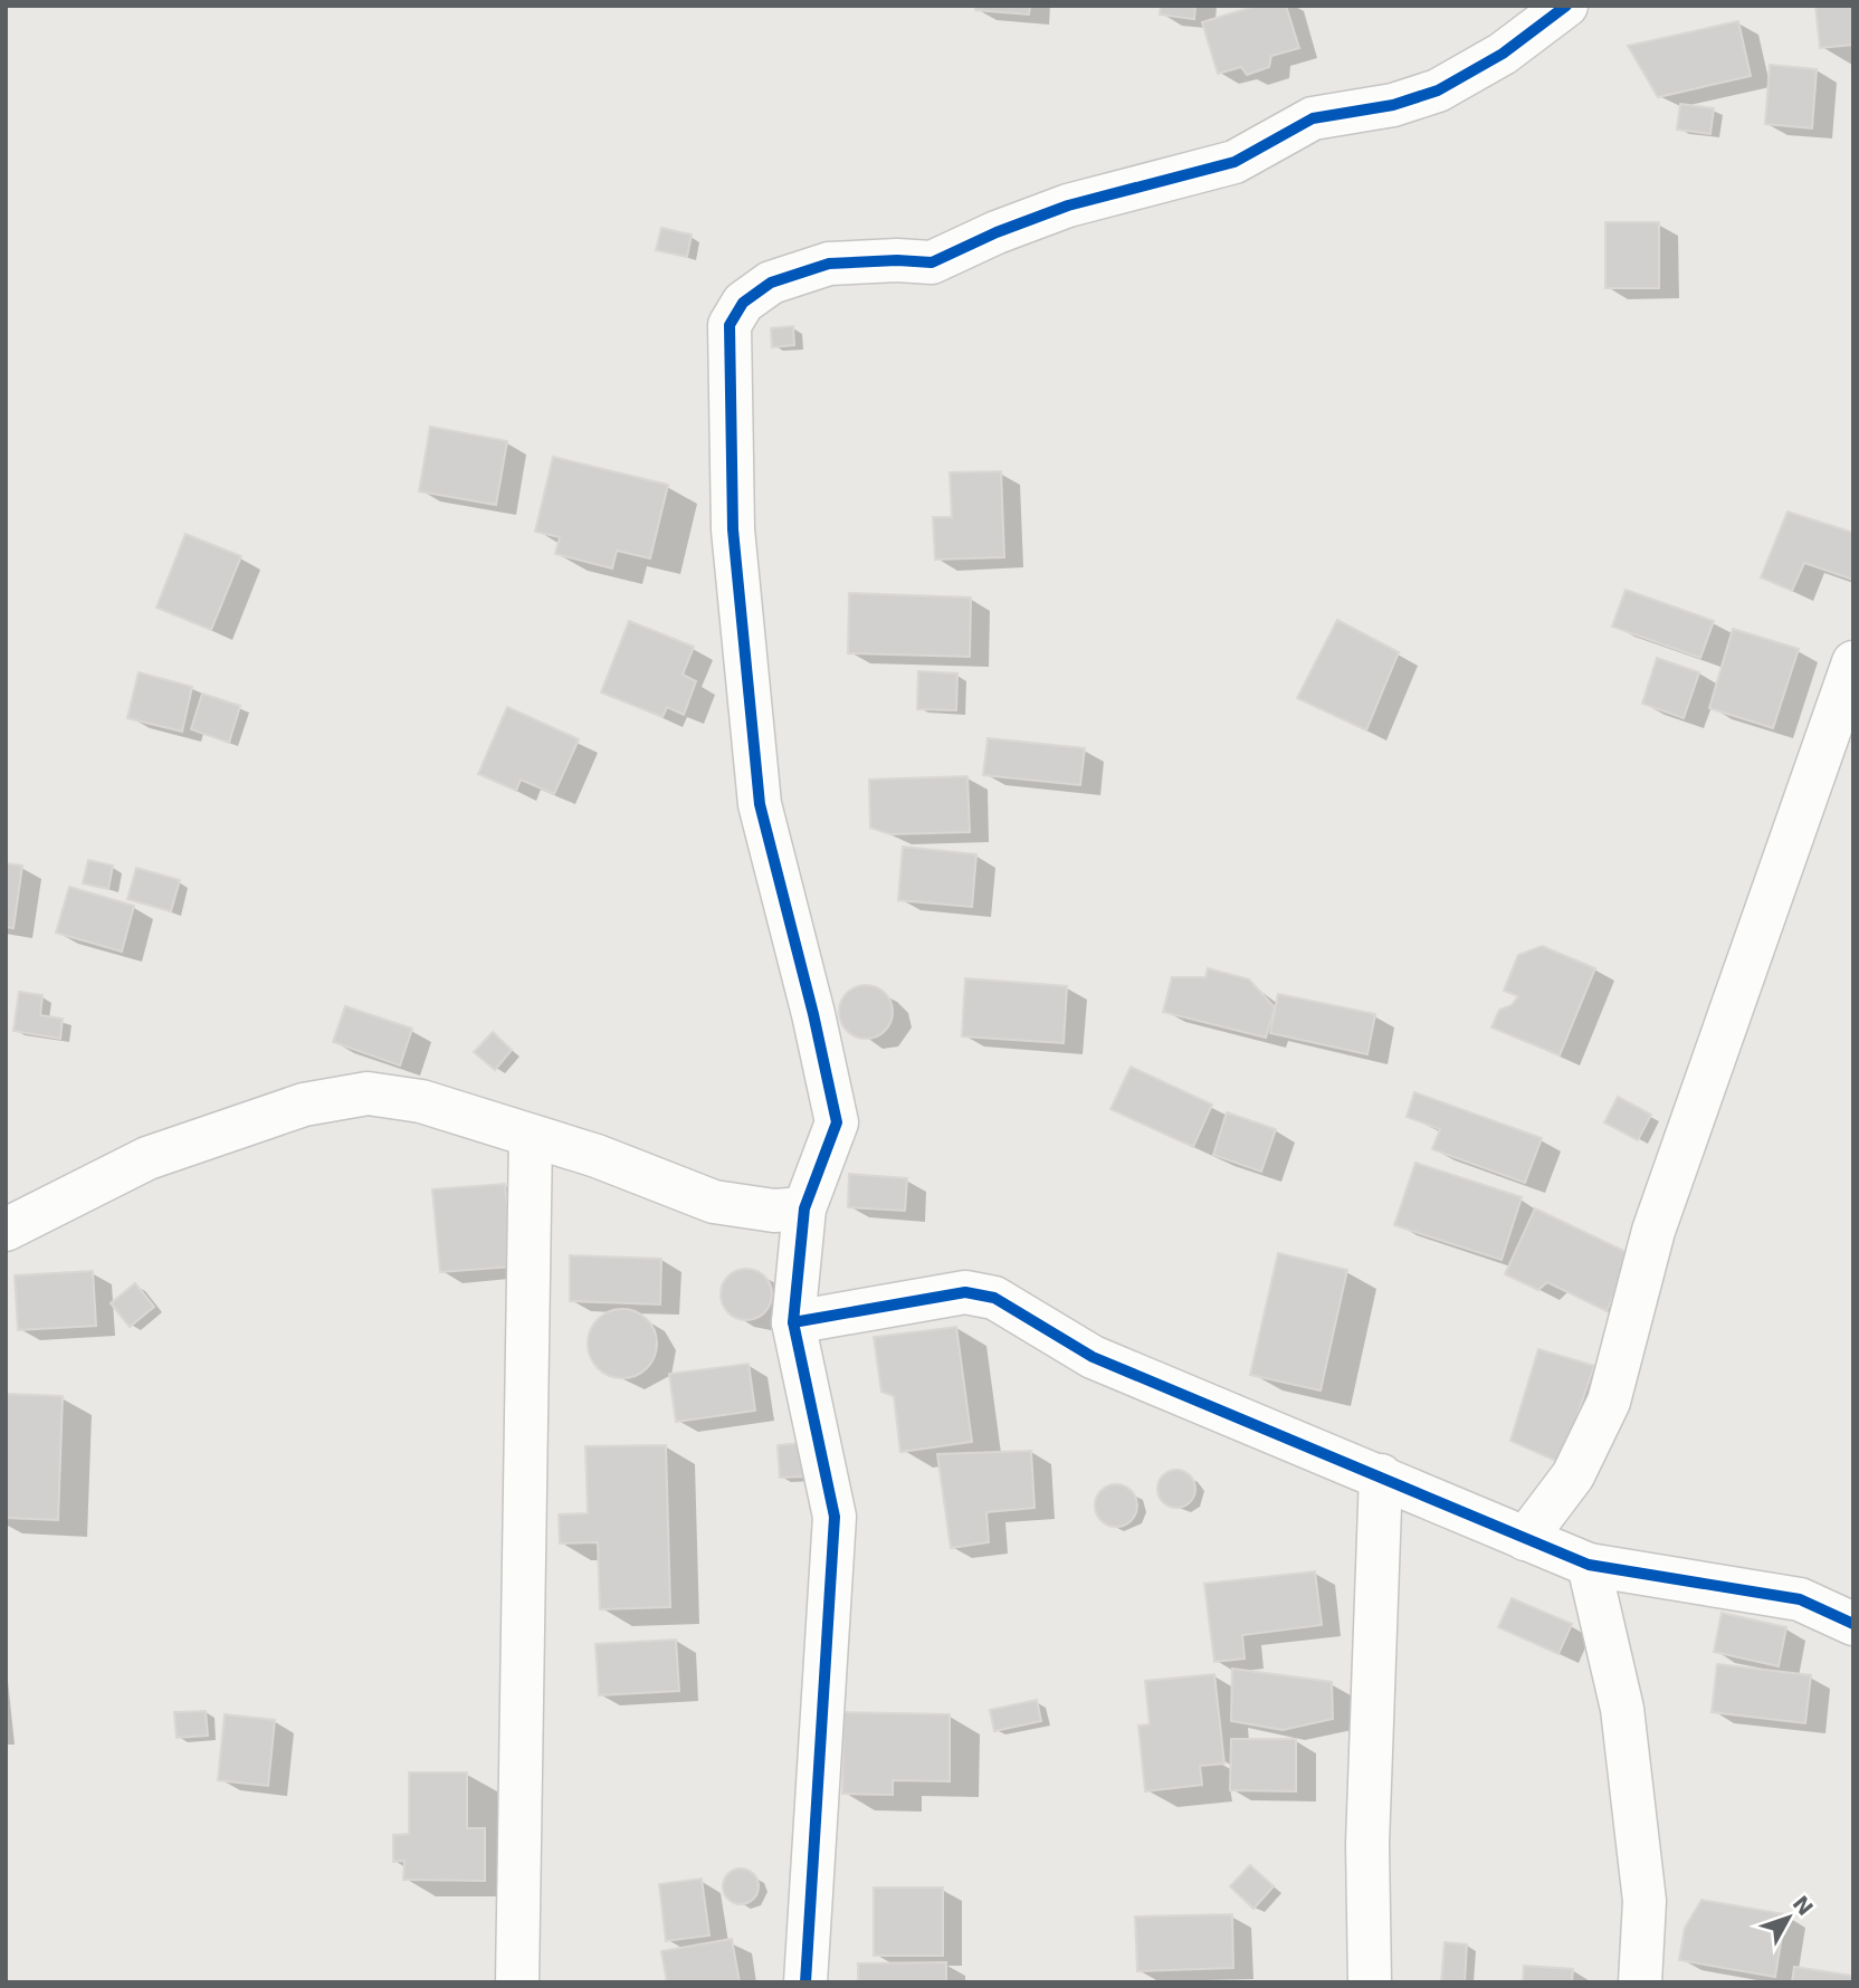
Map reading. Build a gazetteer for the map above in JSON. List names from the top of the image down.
{
  "north": "top right"
}
